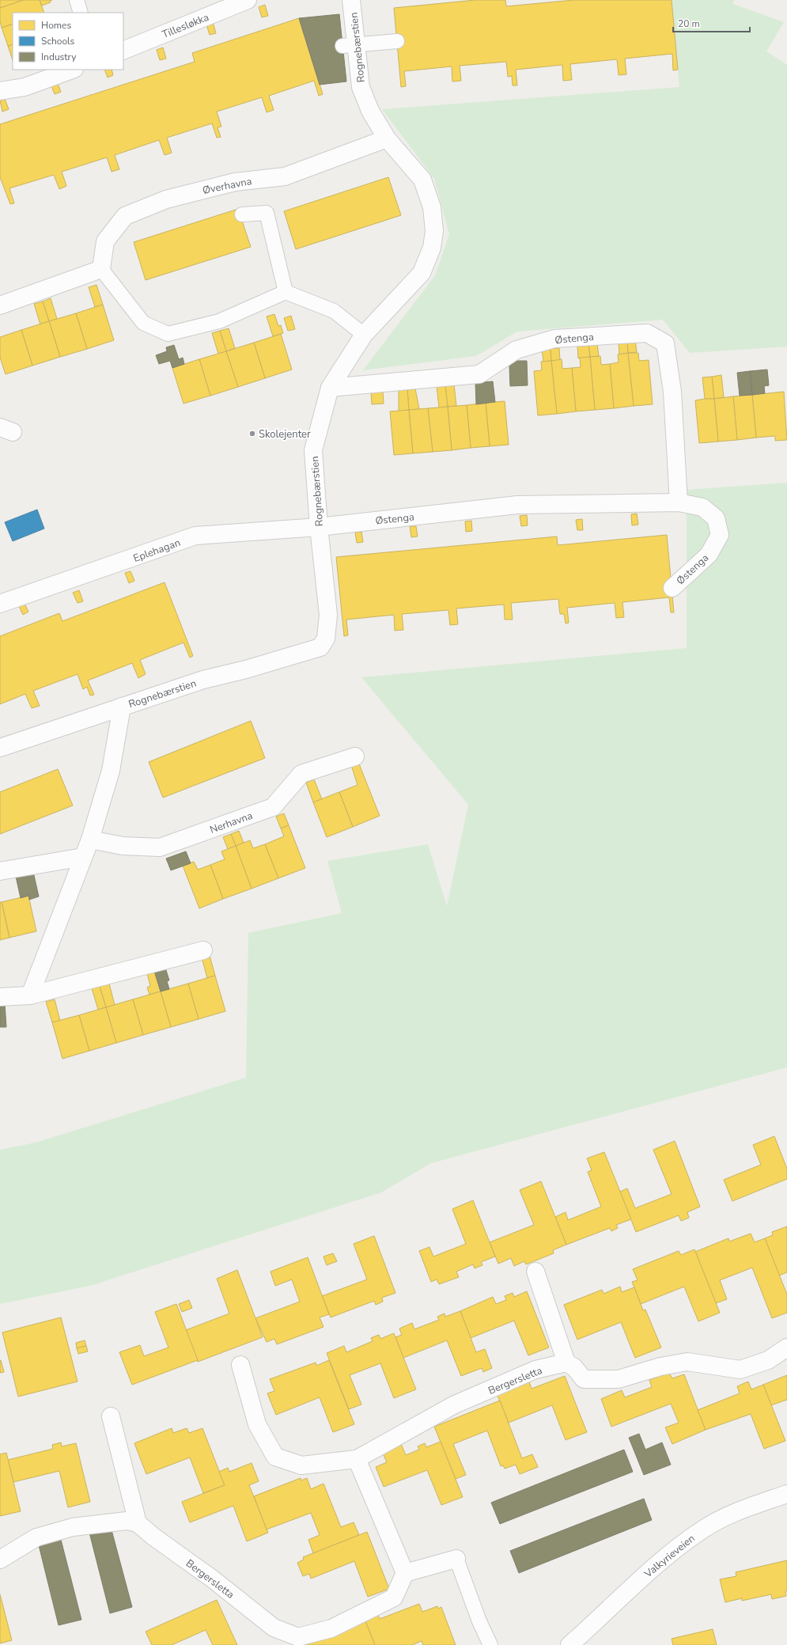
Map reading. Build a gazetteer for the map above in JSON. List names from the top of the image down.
{
  "streets": {
    "street": [
      "Tillesløkka",
      "Rognebærstien",
      "Øverhavna",
      "Østenga",
      "Eplehagan",
      "Nerhavna",
      "Bergersletta",
      "Valkyrieveien"
    ]
  },
  "crossings": [
    ["Rognebærstien", "Øverhavna"],
    ["Rognebærstien", "Østenga"],
    ["Rognebærstien", "Eplehagan"],
    ["Østenga", "Eplehagan"]
  ],
  "places": ["Skolejenter"],
  "legend": ["Homes", "Schools", "Industry"],
  "scale_bar": "20 m"
}
